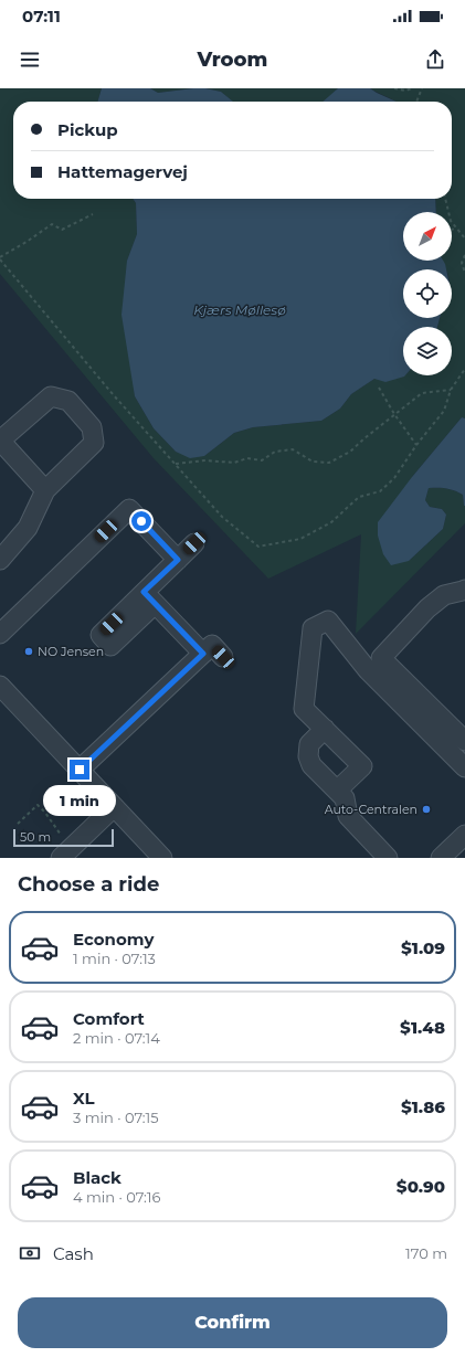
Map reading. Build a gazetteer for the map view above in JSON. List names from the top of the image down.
{
  "water": ["Kjærs Møllesø"],
  "places": ["NO Jensen", "Auto-Centralen"],
  "scale_bar": "50 m",
  "north": "top right",
  "page": {
    "status": "07:11",
    "header": "Vroom",
    "banner": ["Pickup", "Hattemagervej"],
    "bubble": "1 min",
    "scale": "50 m",
    "heading": "Choose a ride",
    "list": [
      {
        "name": "Economy",
        "note": "1 min · 07:13",
        "value": "$1.09"
      },
      {
        "name": "Comfort",
        "note": "2 min · 07:14",
        "value": "$1.48"
      },
      {
        "name": "XL",
        "note": "3 min · 07:15",
        "value": "$1.86"
      },
      {
        "name": "Black",
        "note": "4 min · 07:16",
        "value": "$0.90"
      }
    ],
    "pay": ["Cash", "170 m"],
    "buttons": "Confirm"
  }
}
